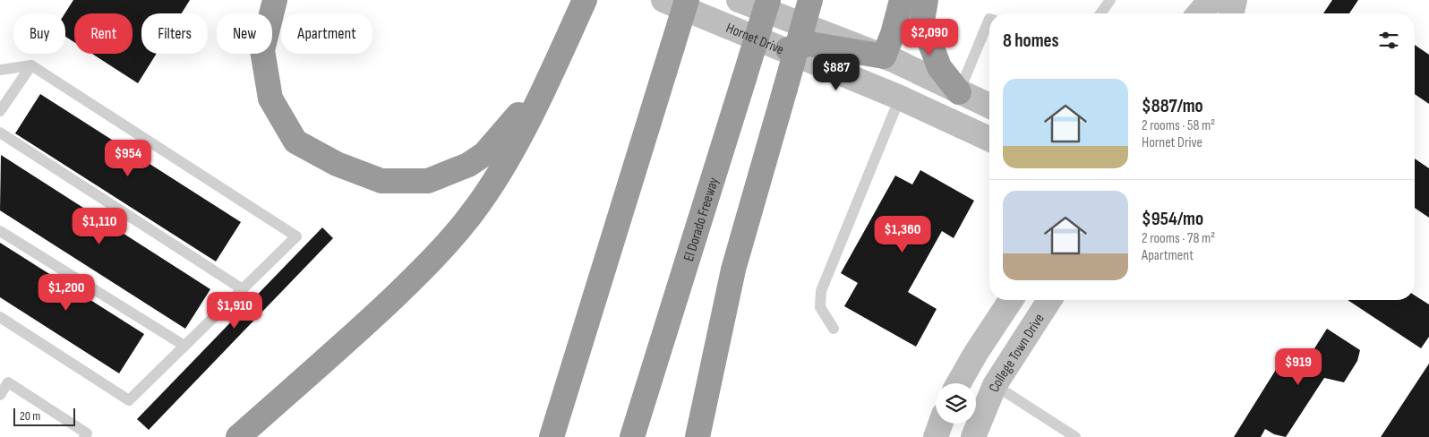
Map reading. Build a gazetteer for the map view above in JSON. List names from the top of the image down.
{
  "streets": {
    "highway": ["El Dorado Freeway"],
    "street": ["Hornet Drive", "College Town Drive"]
  },
  "scale_bar": "20 m",
  "page": {
    "chip": [
      "Buy",
      "Rent",
      "Filters",
      "New",
      "Apartment"
    ],
    "heading": "8 homes",
    "price": [
      "$2,090",
      "$887",
      "$954",
      "$1,110",
      "$1,360",
      "$1,200",
      "$1,910",
      "$919"
    ],
    "list": [
      {
        "name": "$887/mo",
        "note": "2 rooms · 58 m² · Hornet Drive"
      },
      {
        "name": "$954/mo",
        "note": "2 rooms · 78 m² · Apartment"
      }
    ],
    "scale": "20 m"
  }
}
